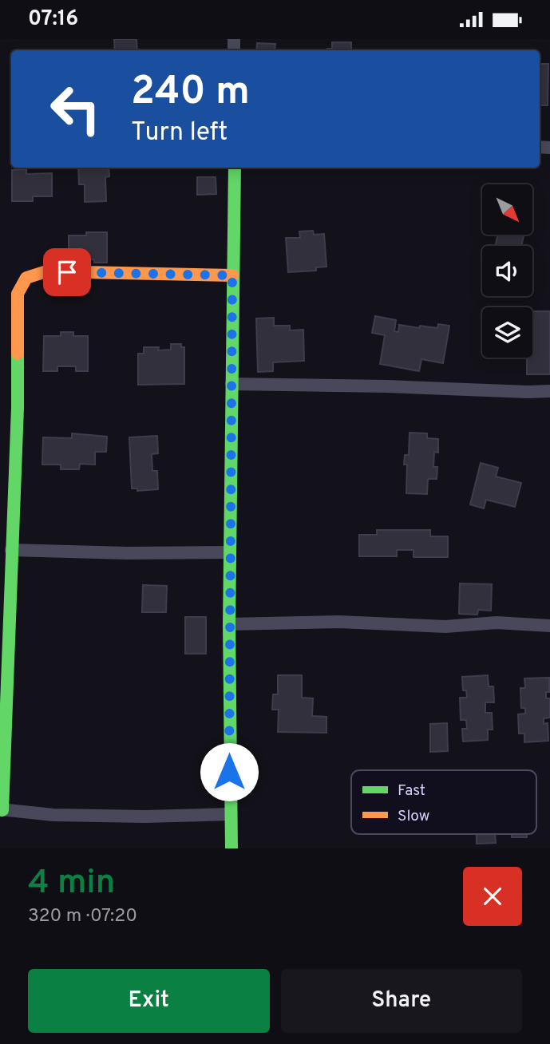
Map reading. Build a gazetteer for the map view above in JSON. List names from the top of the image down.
{
  "legend": ["Fast", "Slow"],
  "north": "bottom right",
  "page": {
    "status": "07:16",
    "turn": ["240 m", "Turn left"],
    "heading": ["4 min", "320 m · 07:20"],
    "buttons": ["Exit", "Share"]
  }
}
